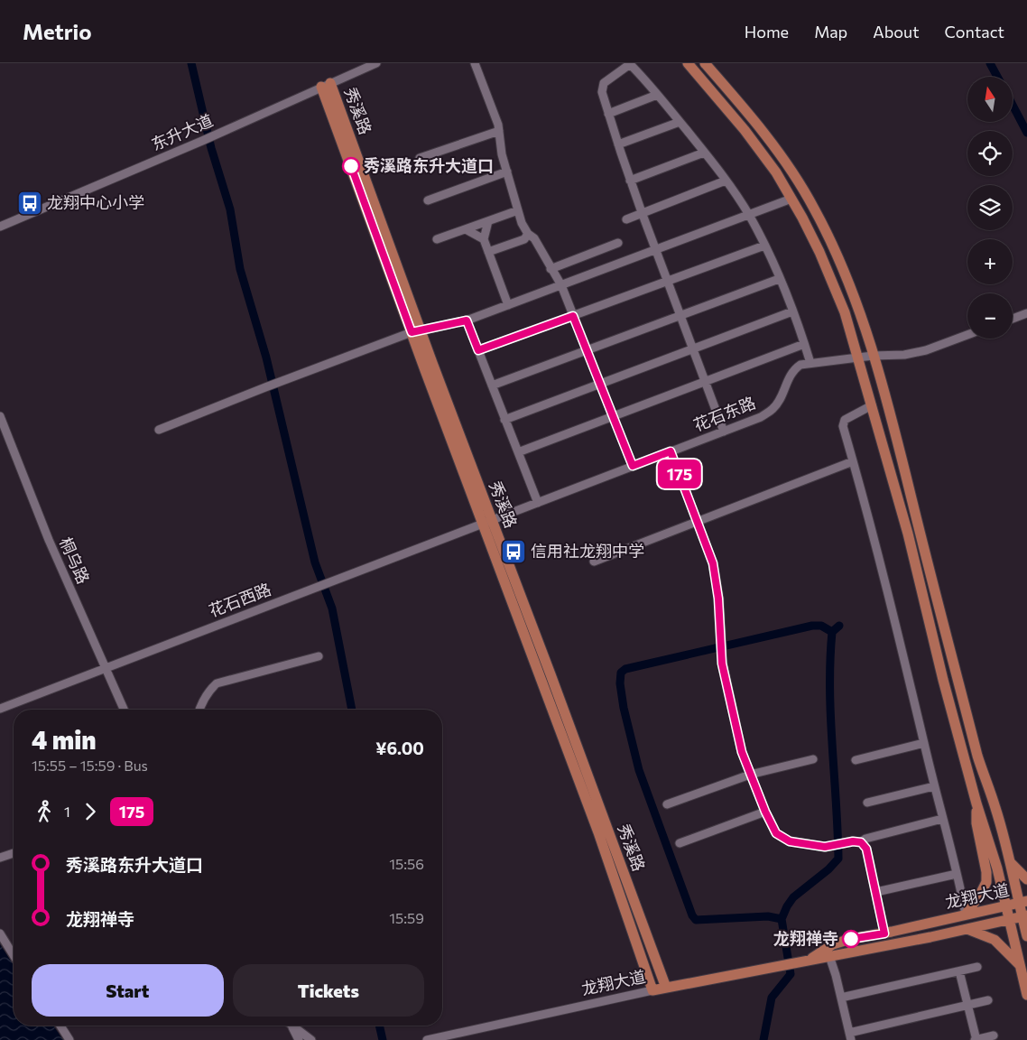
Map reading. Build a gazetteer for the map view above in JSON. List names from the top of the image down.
{
  "streets": {
    "main road": ["秀溪路", "龙翔大道"],
    "street": [
      "东升大道",
      "花石东路",
      "桐乌路",
      "花石西路"
    ]
  },
  "crossings": [
    ["秀溪路", "东升大道"],
    ["秀溪路", "花石东路"],
    ["秀溪路", "花石西路"],
    ["秀溪路", "龙翔大道"],
    ["花石东路", "花石西路"],
    ["桐乌路", "花石西路"]
  ],
  "places": {
    "other": ["秀溪路东升大道口", "龙翔禅寺"],
    "bus stop": ["龙翔中心小学", "信用社龙翔中学"]
  },
  "lines": ["bus line 175"],
  "north": "top",
  "page": {
    "header": "Metrio",
    "nav": [
      "Home",
      "Map",
      "About",
      "Contact"
    ],
    "on_map": "175",
    "map_buttons": ["+", "−"],
    "heading": ["4 min", "15:55 – 15:59 · Bus", "¥6.00"],
    "legs": ["1", "175"],
    "list": [
      {
        "name": "秀溪路东升大道口",
        "value": "15:56"
      },
      {
        "name": "龙翔禅寺",
        "value": "15:59"
      }
    ],
    "buttons": ["Start", "Tickets"]
  }
}
